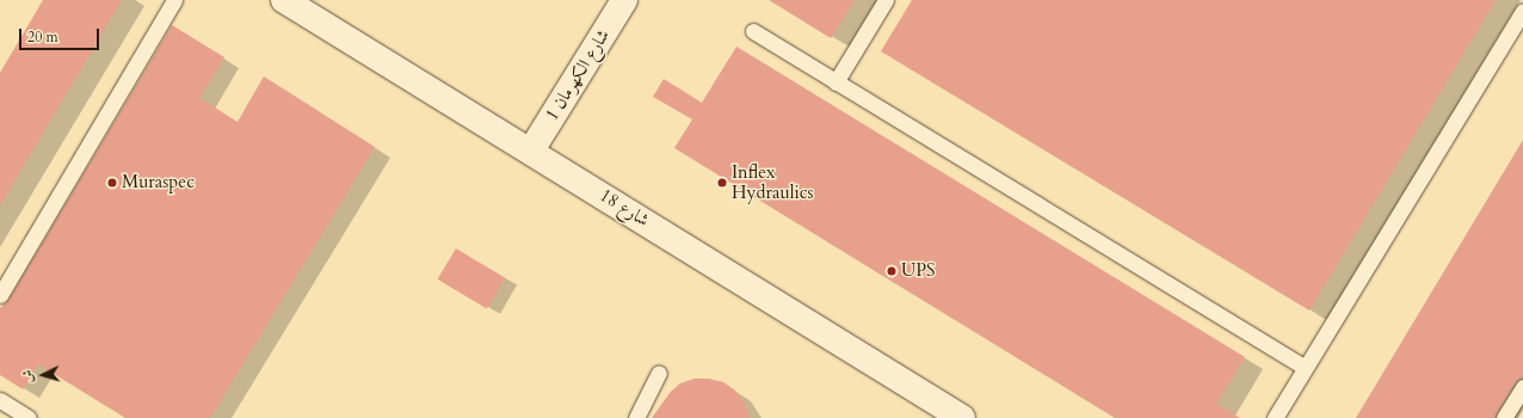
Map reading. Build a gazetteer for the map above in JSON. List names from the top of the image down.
{
  "streets": {
    "street": ["شارع الكهرمان 1", "شارع 18"]
  },
  "crossings": [
    ["شارع الكهرمان 1", "شارع 18"]
  ],
  "places": ["Muraspec", "Inflex Hydraulics", "UPS"],
  "scale_bar": "20 m",
  "north": "left"
}
